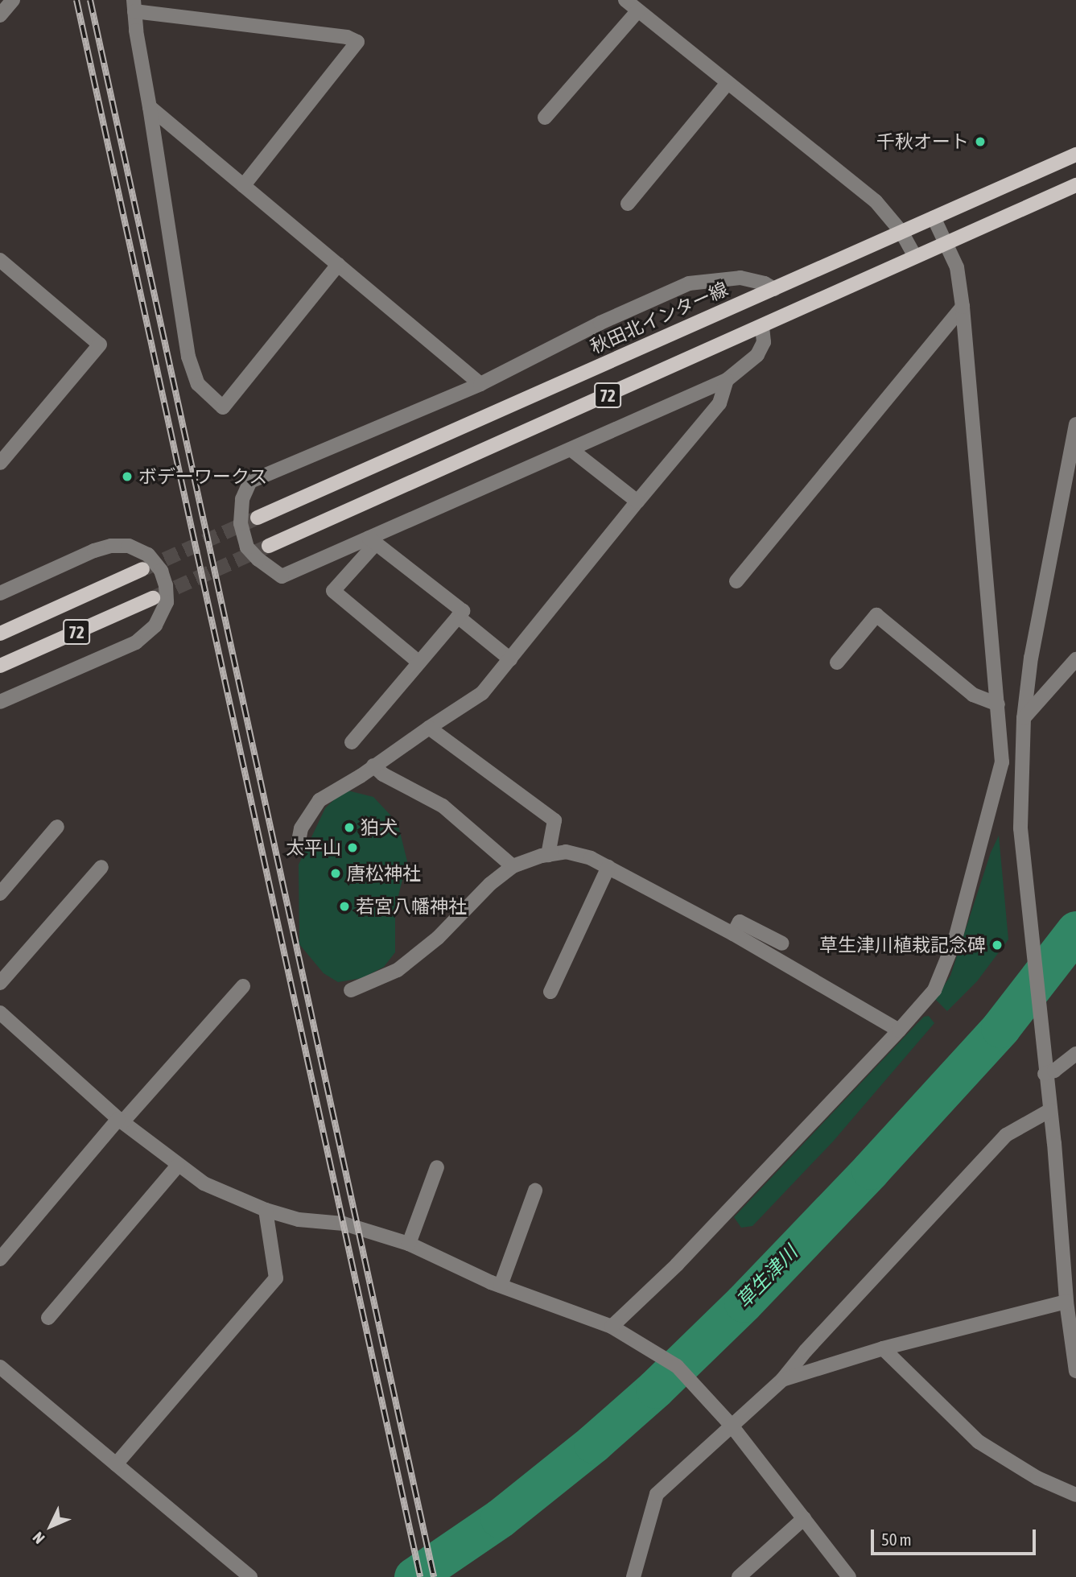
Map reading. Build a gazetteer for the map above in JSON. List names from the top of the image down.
{
  "streets": {
    "main road": ["秋田北インター線", "72"]
  },
  "water": ["草生津川"],
  "places": [
    "千秋オート",
    "ボデーワークス",
    "狛犬",
    "太平山",
    "唐松神社",
    "若宮八幡神社",
    "草生津川植栽記念碑"
  ],
  "scale_bar": "50 m",
  "north": "bottom left"
}
